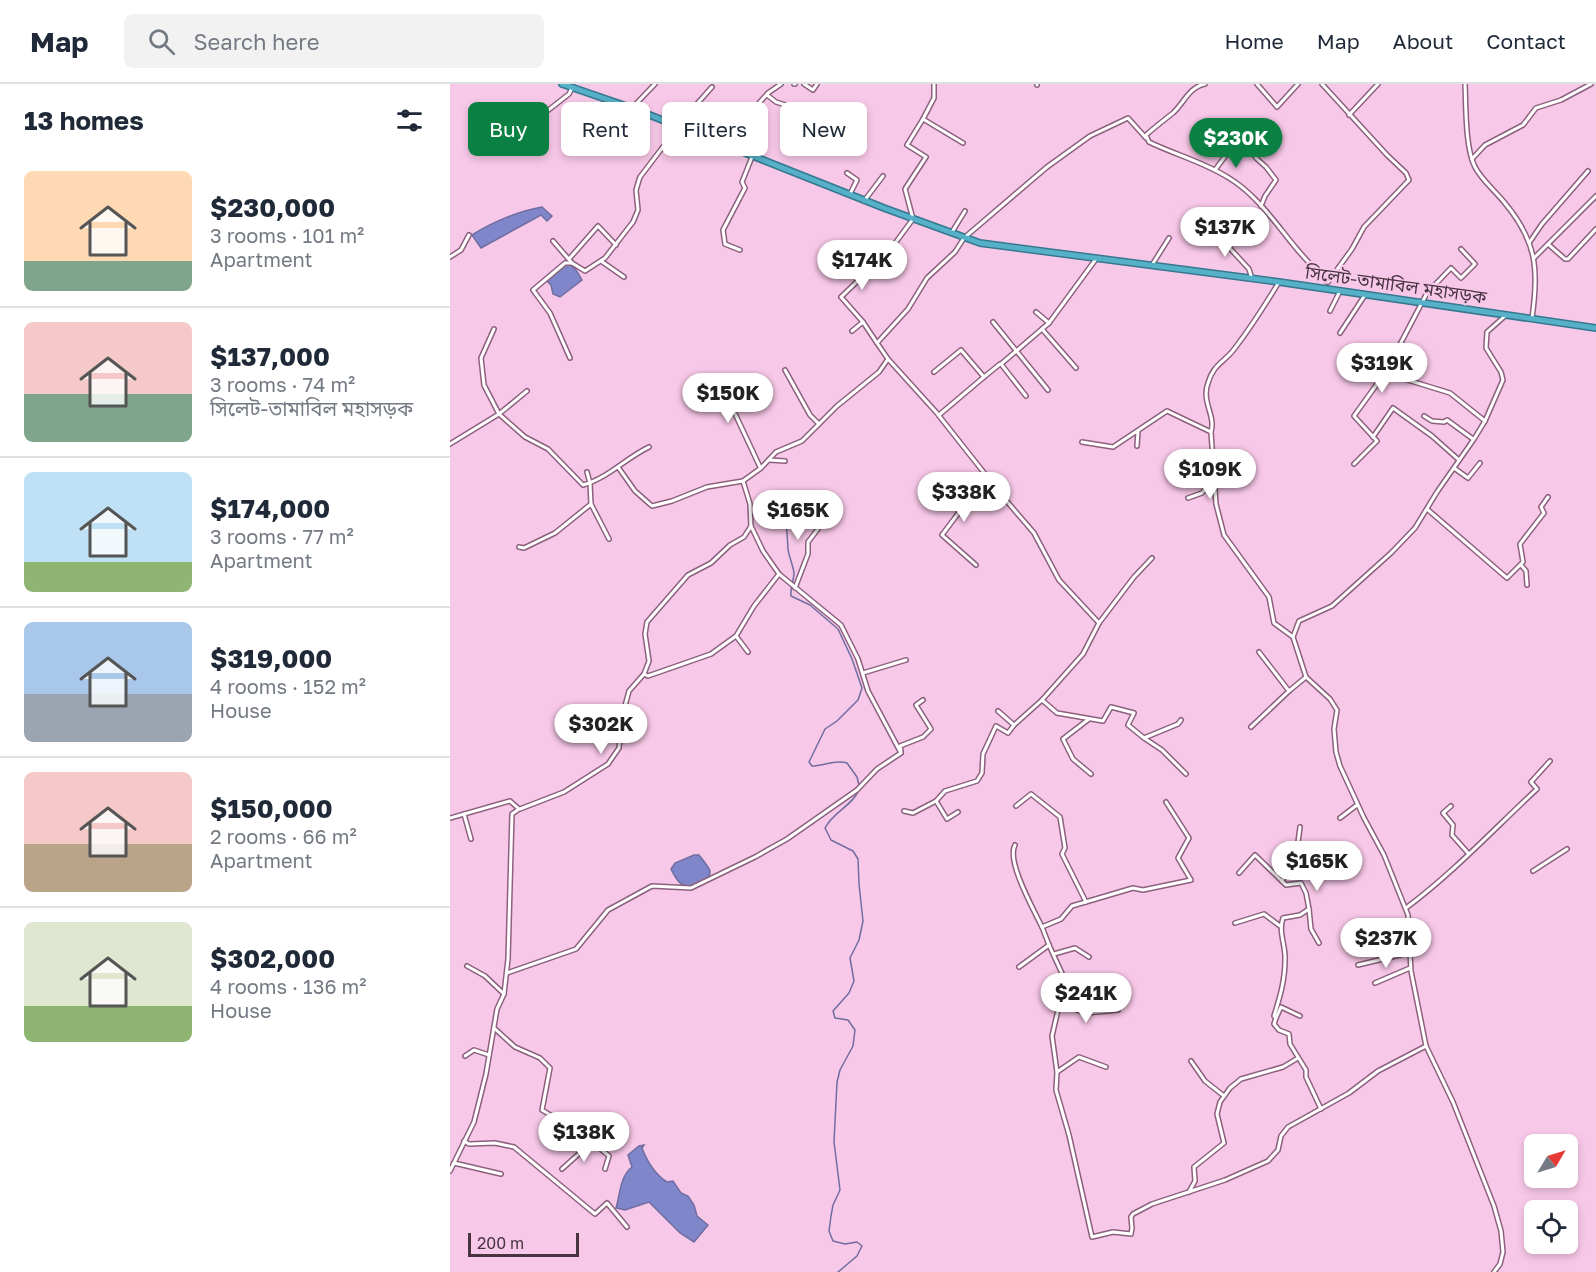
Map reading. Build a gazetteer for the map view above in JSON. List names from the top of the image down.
{
  "streets": {
    "highway": ["সিলেট-তামাবিল মহাসড়ক"]
  },
  "scale_bar": "200 m",
  "north": "top right",
  "page": {
    "header": "Map",
    "search": "Search here",
    "nav": [
      "Home",
      "Map",
      "About",
      "Contact"
    ],
    "heading": "13 homes",
    "chip": [
      "Buy",
      "Rent",
      "Filters",
      "New"
    ],
    "price": [
      "$230K",
      "$137K",
      "$174K",
      "$319K",
      "$150K",
      "$109K",
      "$338K",
      "$165K",
      "$302K",
      "$165K",
      "$237K",
      "$241K",
      "$138K"
    ],
    "list": [
      {
        "name": "$230,000",
        "note": "3 rooms · 101 m² · Apartment"
      },
      {
        "name": "$137,000",
        "note": "3 rooms · 74 m² · সিলেট-তামাবিল মহাসড়ক"
      },
      {
        "name": "$174,000",
        "note": "3 rooms · 77 m² · Apartment"
      },
      {
        "name": "$319,000",
        "note": "4 rooms · 152 m² · House"
      },
      {
        "name": "$150,000",
        "note": "2 rooms · 66 m² · Apartment"
      },
      {
        "name": "$302,000",
        "note": "4 rooms · 136 m² · House"
      }
    ],
    "scale": "200 m"
  }
}
